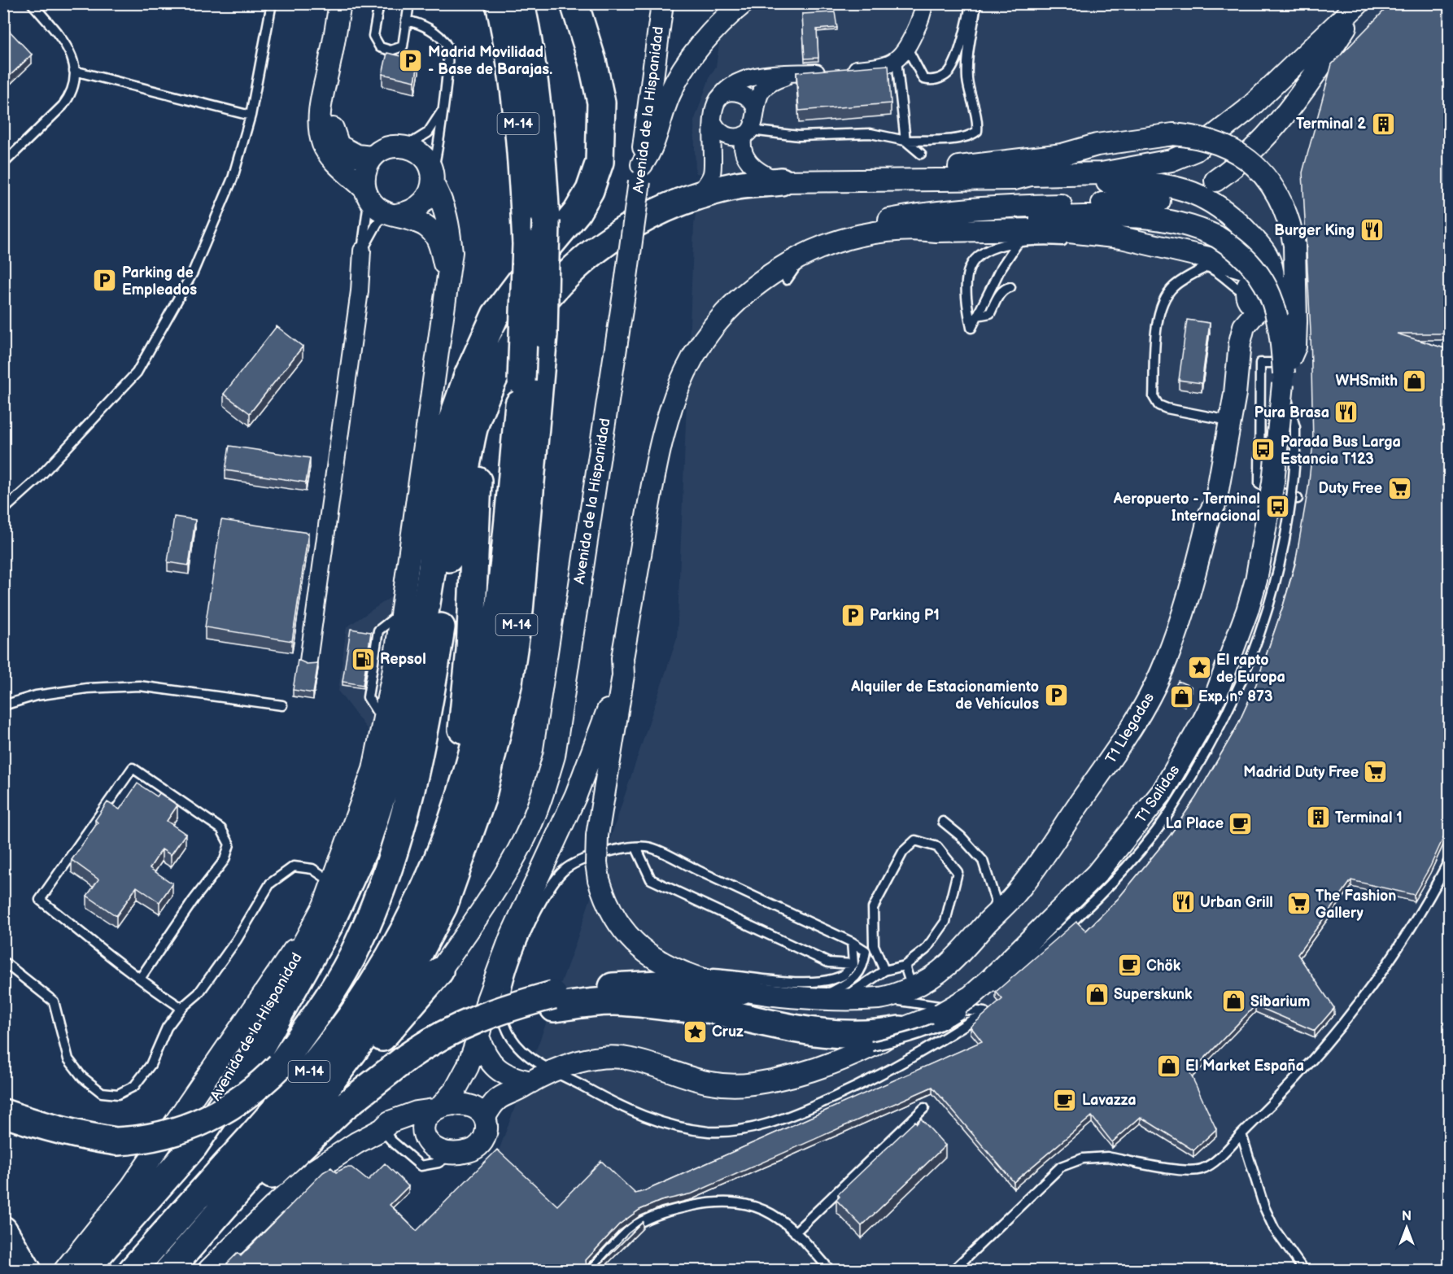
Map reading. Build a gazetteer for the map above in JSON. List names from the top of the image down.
{
  "streets": {
    "highway": ["M-14"],
    "street": ["Avenida de la Hispanidad", "T1 Llegadas", "T1 Salidas"]
  },
  "places": {
    "parking": [
      "Madrid Movilidad - Base de Barajas.",
      "Parking de Empleados",
      "Parking P1",
      "Alquiler de Estacionamiento de Vehículos"
    ],
    "building": ["Terminal 2", "Terminal 1"],
    "restaurant": ["Burger King", "Pura Brasa", "Urban Grill"],
    "shop": [
      "WHSmith",
      "Exp. nº 873",
      "Superskunk",
      "Sibarium",
      "El Market España"
    ],
    "bus stop": ["Parada Bus Larga Estancia T123", "Aeropuerto - Terminal Internacional"],
    "supermarket": ["Duty Free", "Madrid Duty Free", "The Fashion Gallery"],
    "fuel station": ["Repsol"],
    "place": ["El rapto de Europa", "Cruz"],
    "cafe": ["La Place", "Chök", "Lavazza"]
  },
  "north": "top"
}
